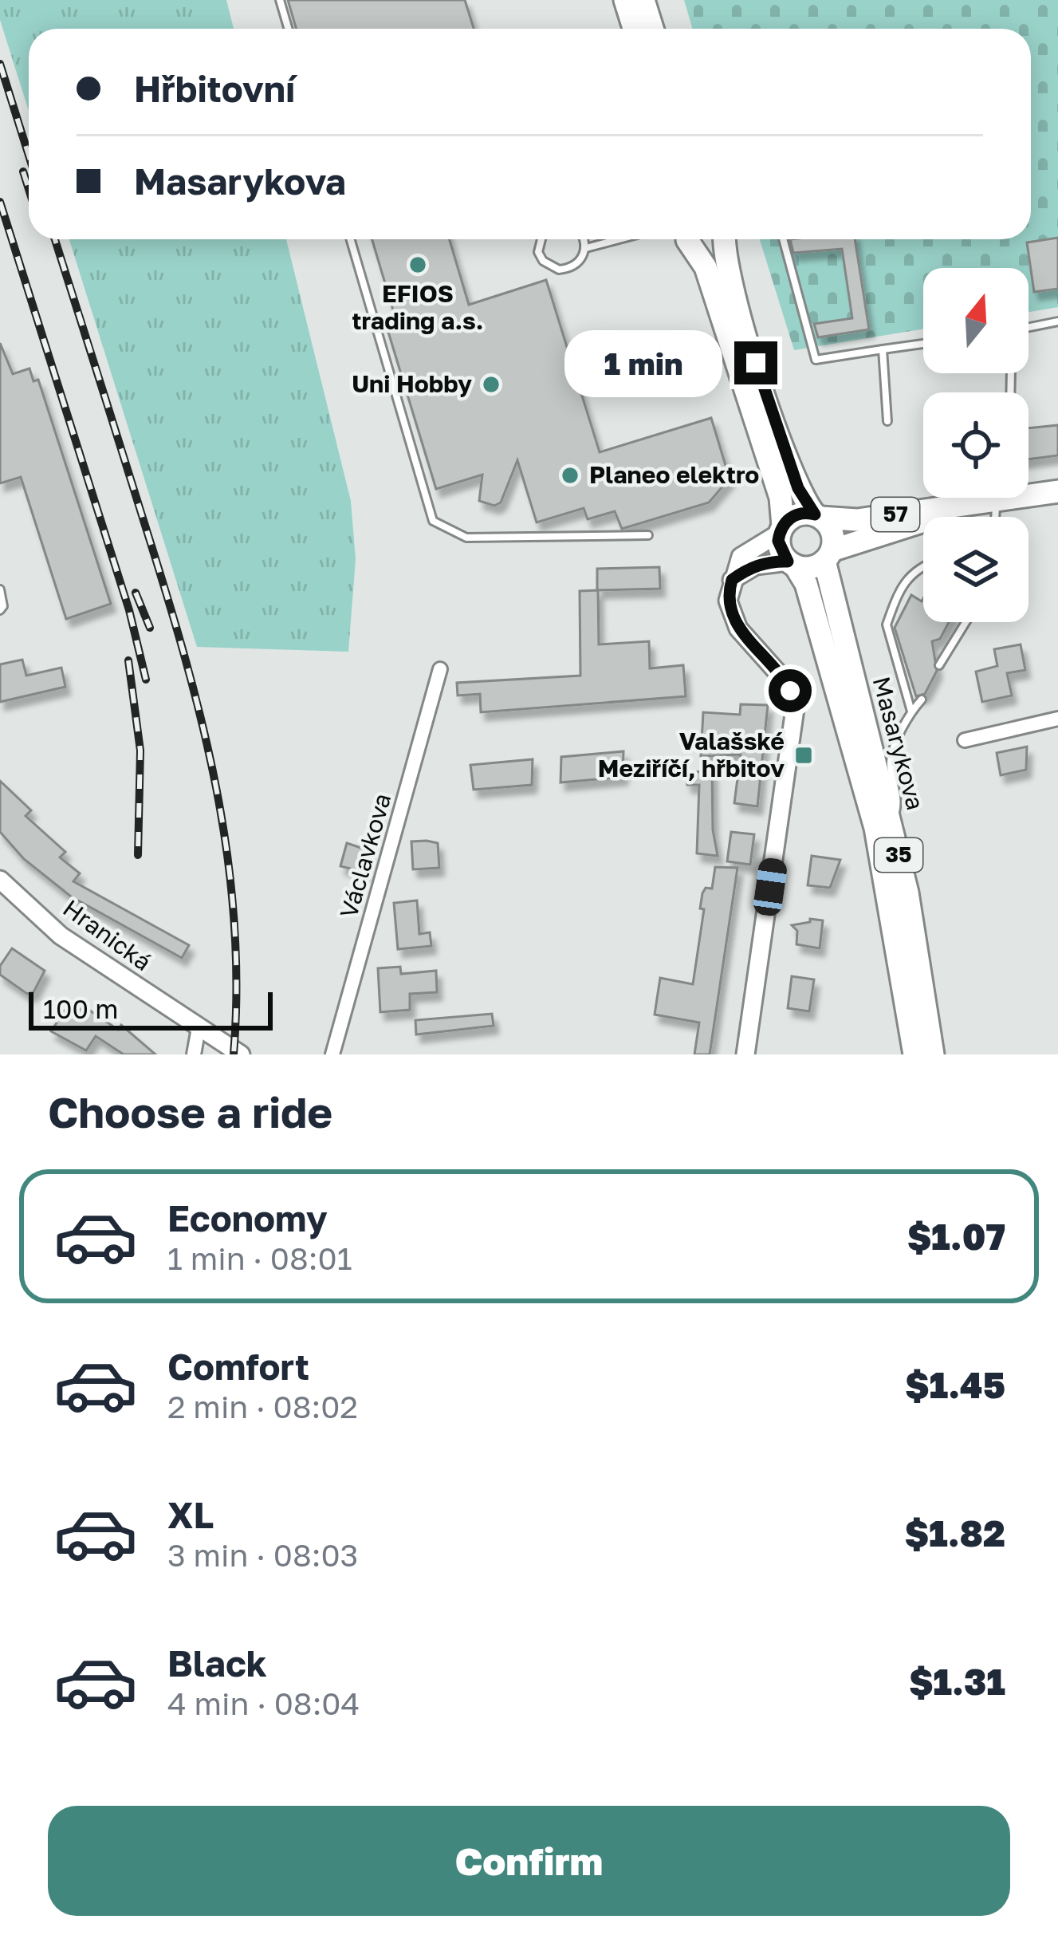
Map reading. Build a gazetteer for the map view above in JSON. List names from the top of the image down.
{
  "streets": {
    "main road": ["57", "Masarykova", "35"],
    "street": ["Václavkova", "Hranická"]
  },
  "crossings": [
    ["57", "Masarykova"],
    ["57", "35"],
    ["Masarykova", "35"]
  ],
  "places": {
    "other": ["EFIOS trading a.s.", "Uni Hobby", "Planeo elektro"],
    "transit": ["Valašské Meziříčí, hřbitov"]
  },
  "scale_bar": "100 m",
  "north": "top",
  "page": {
    "banner": ["Hřbitovní", "Masarykova"],
    "bubble": "1 min",
    "scale": "100 m",
    "heading": "Choose a ride",
    "list": [
      {
        "name": "Economy",
        "note": "1 min · 08:01",
        "value": "$1.07"
      },
      {
        "name": "Comfort",
        "note": "2 min · 08:02",
        "value": "$1.45"
      },
      {
        "name": "XL",
        "note": "3 min · 08:03",
        "value": "$1.82"
      },
      {
        "name": "Black",
        "note": "4 min · 08:04",
        "value": "$1.31"
      }
    ],
    "buttons": "Confirm"
  }
}
